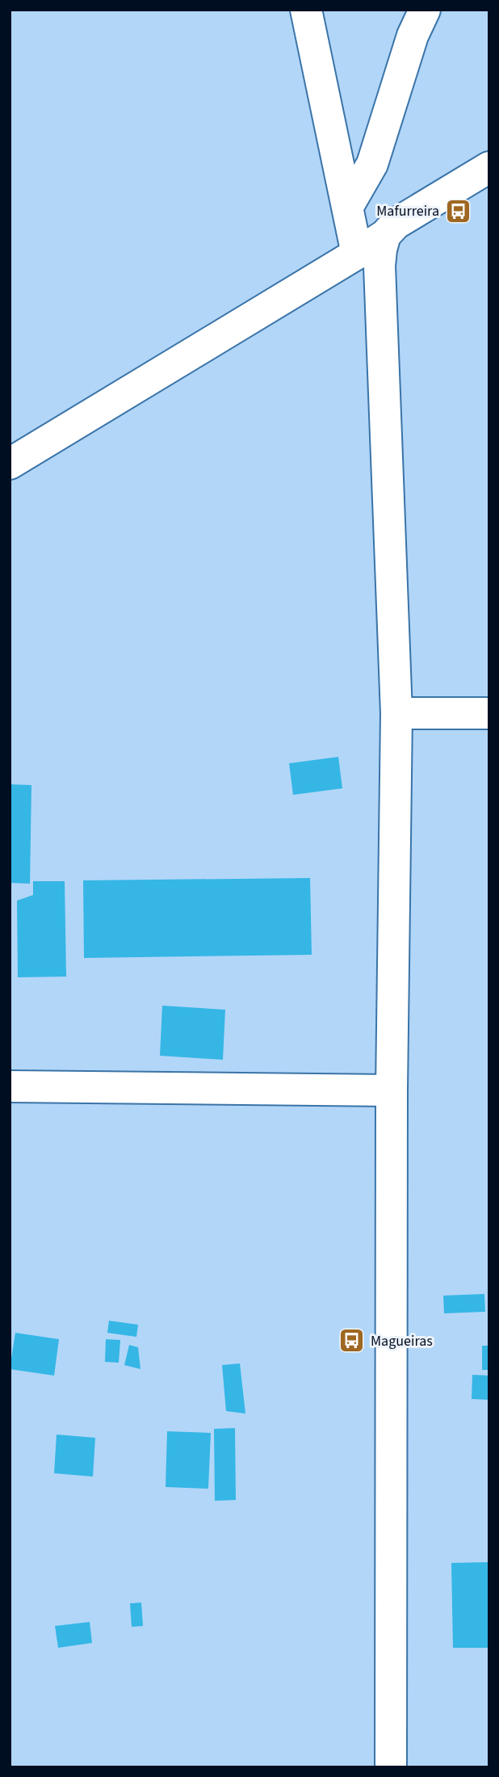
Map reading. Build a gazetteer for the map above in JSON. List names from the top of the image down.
{
  "places": {
    "bus stop": ["Mafurreira", "Magueiras"]
  }
}
